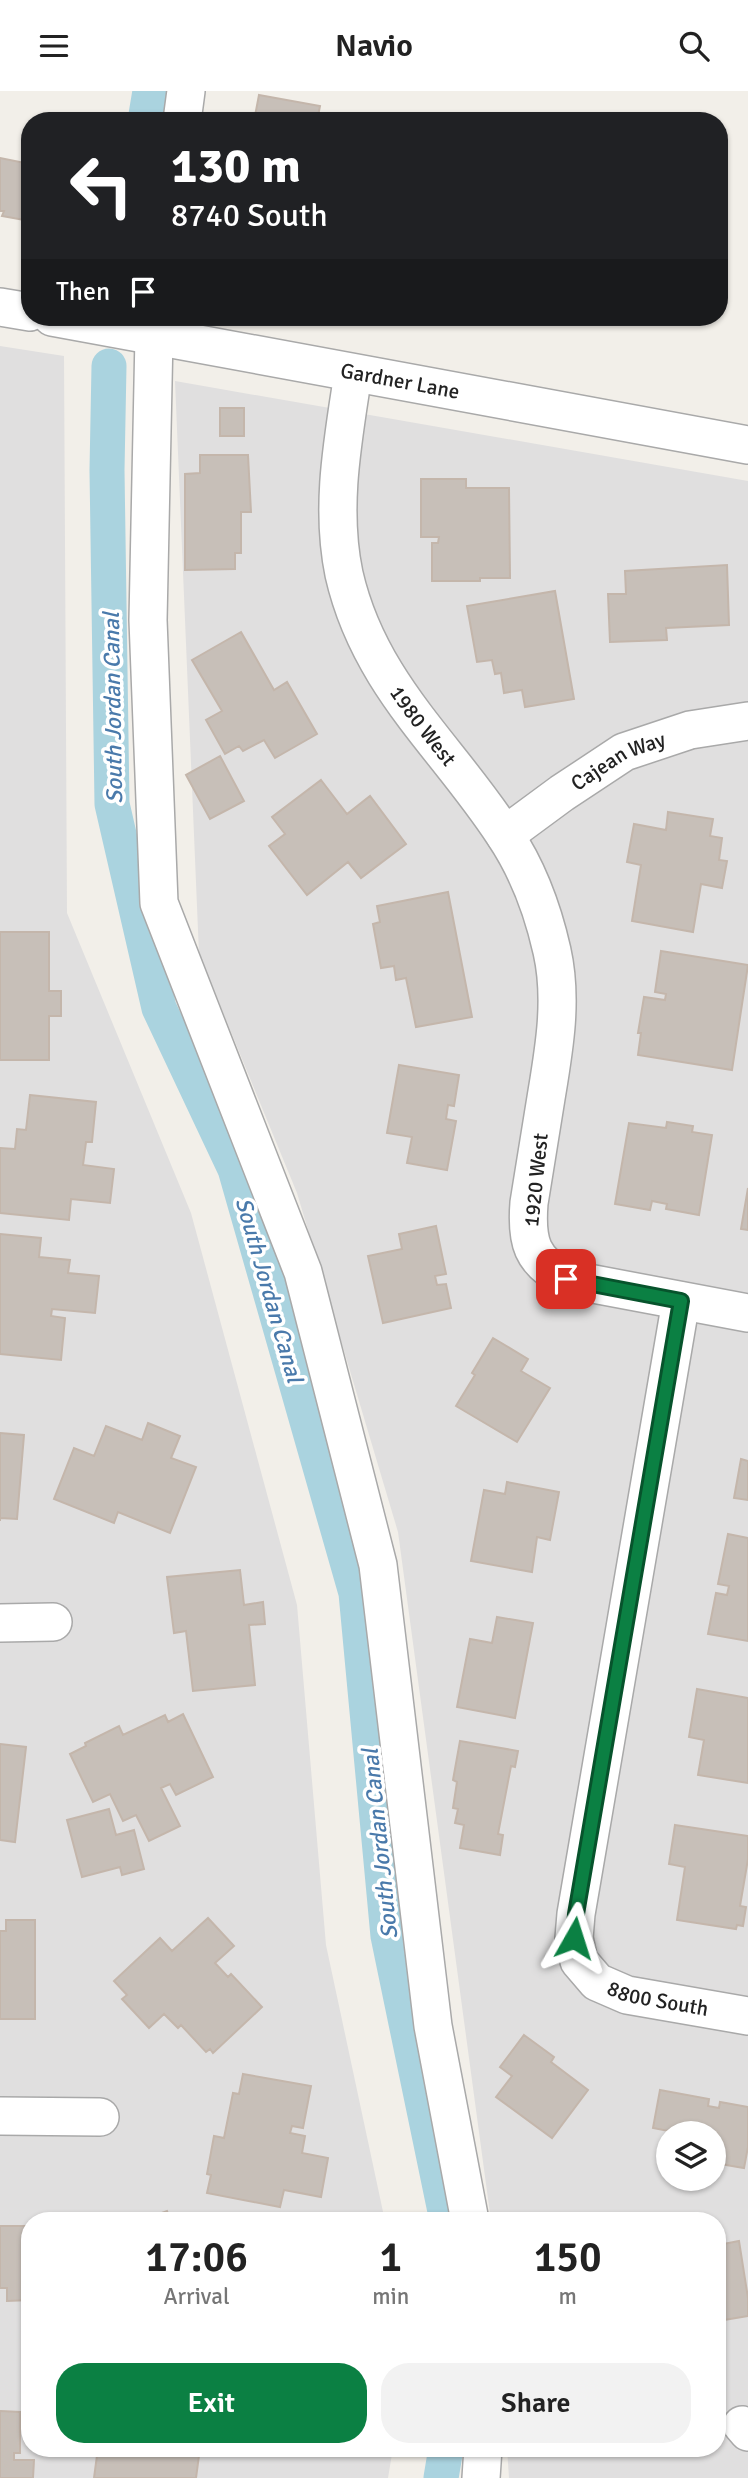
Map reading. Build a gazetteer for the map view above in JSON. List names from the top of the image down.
{
  "streets": {
    "street": [
      "Gardner Lane",
      "1980 West",
      "Cajean Way",
      "1920 West",
      "8800 South"
    ]
  },
  "crossings": [
    ["Gardner Lane", "1980 West"],
    ["1980 West", "Cajean Way"],
    ["1980 West", "1920 West"],
    ["1920 West", "8800 South"]
  ],
  "water": ["South Jordan Canal"],
  "page": {
    "header": "Navio",
    "turn": ["130 m", "8740 South"],
    "then": "Then",
    "eta": [
      "17:06",
      "Arrival",
      "1",
      "min",
      "150",
      "m"
    ],
    "buttons": ["Exit", "Share"]
  }
}
